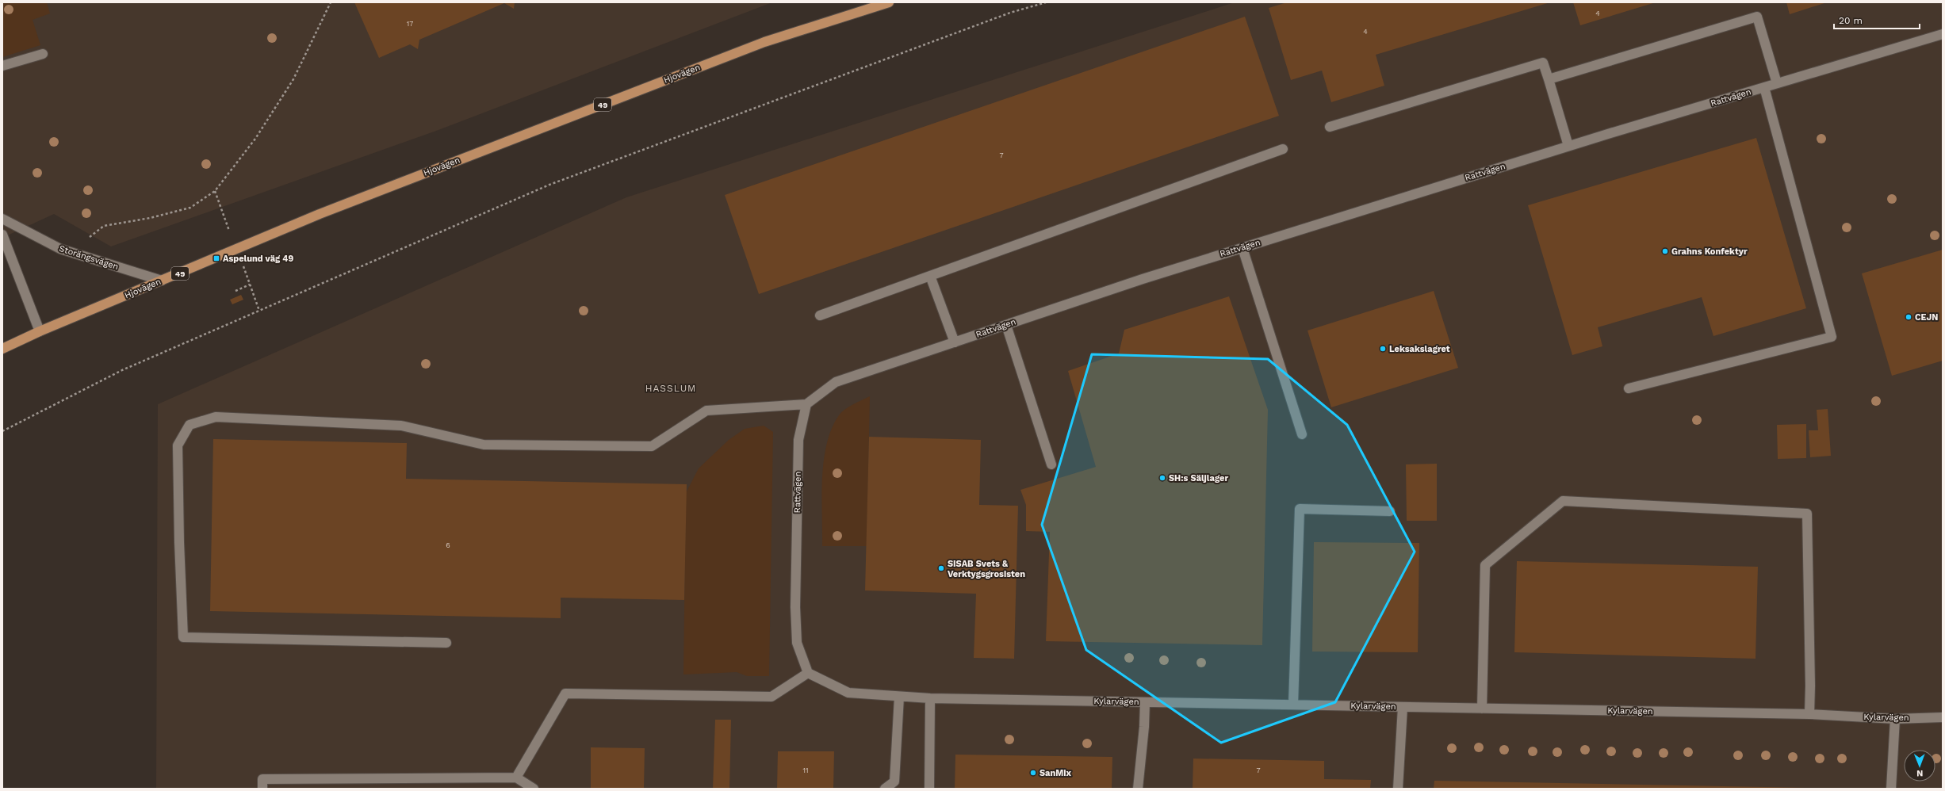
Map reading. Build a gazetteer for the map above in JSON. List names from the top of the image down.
{
  "streets": {
    "main road": ["Hjovägen", "49"],
    "street": ["Rattvägen", "Storängsvägen", "Kylarvägen"]
  },
  "crossings": [
    ["Hjovägen", "Storängsvägen"],
    ["Rattvägen", "Kylarvägen"]
  ],
  "districts": ["HASSLUM"],
  "places": {
    "other": [
      "Grahns Konfektyr",
      "CEJN",
      "Leksakslagret",
      "SH:s Säljlager",
      "SISAB Svets & Verktygsgrosisten",
      "SanMix"
    ],
    "transit": ["Aspelund väg 49"]
  },
  "house_numbers": [
    "4",
    "17",
    "4",
    "7",
    "6",
    "11",
    "7"
  ],
  "scale_bar": "20 m",
  "north": "bottom"
}
